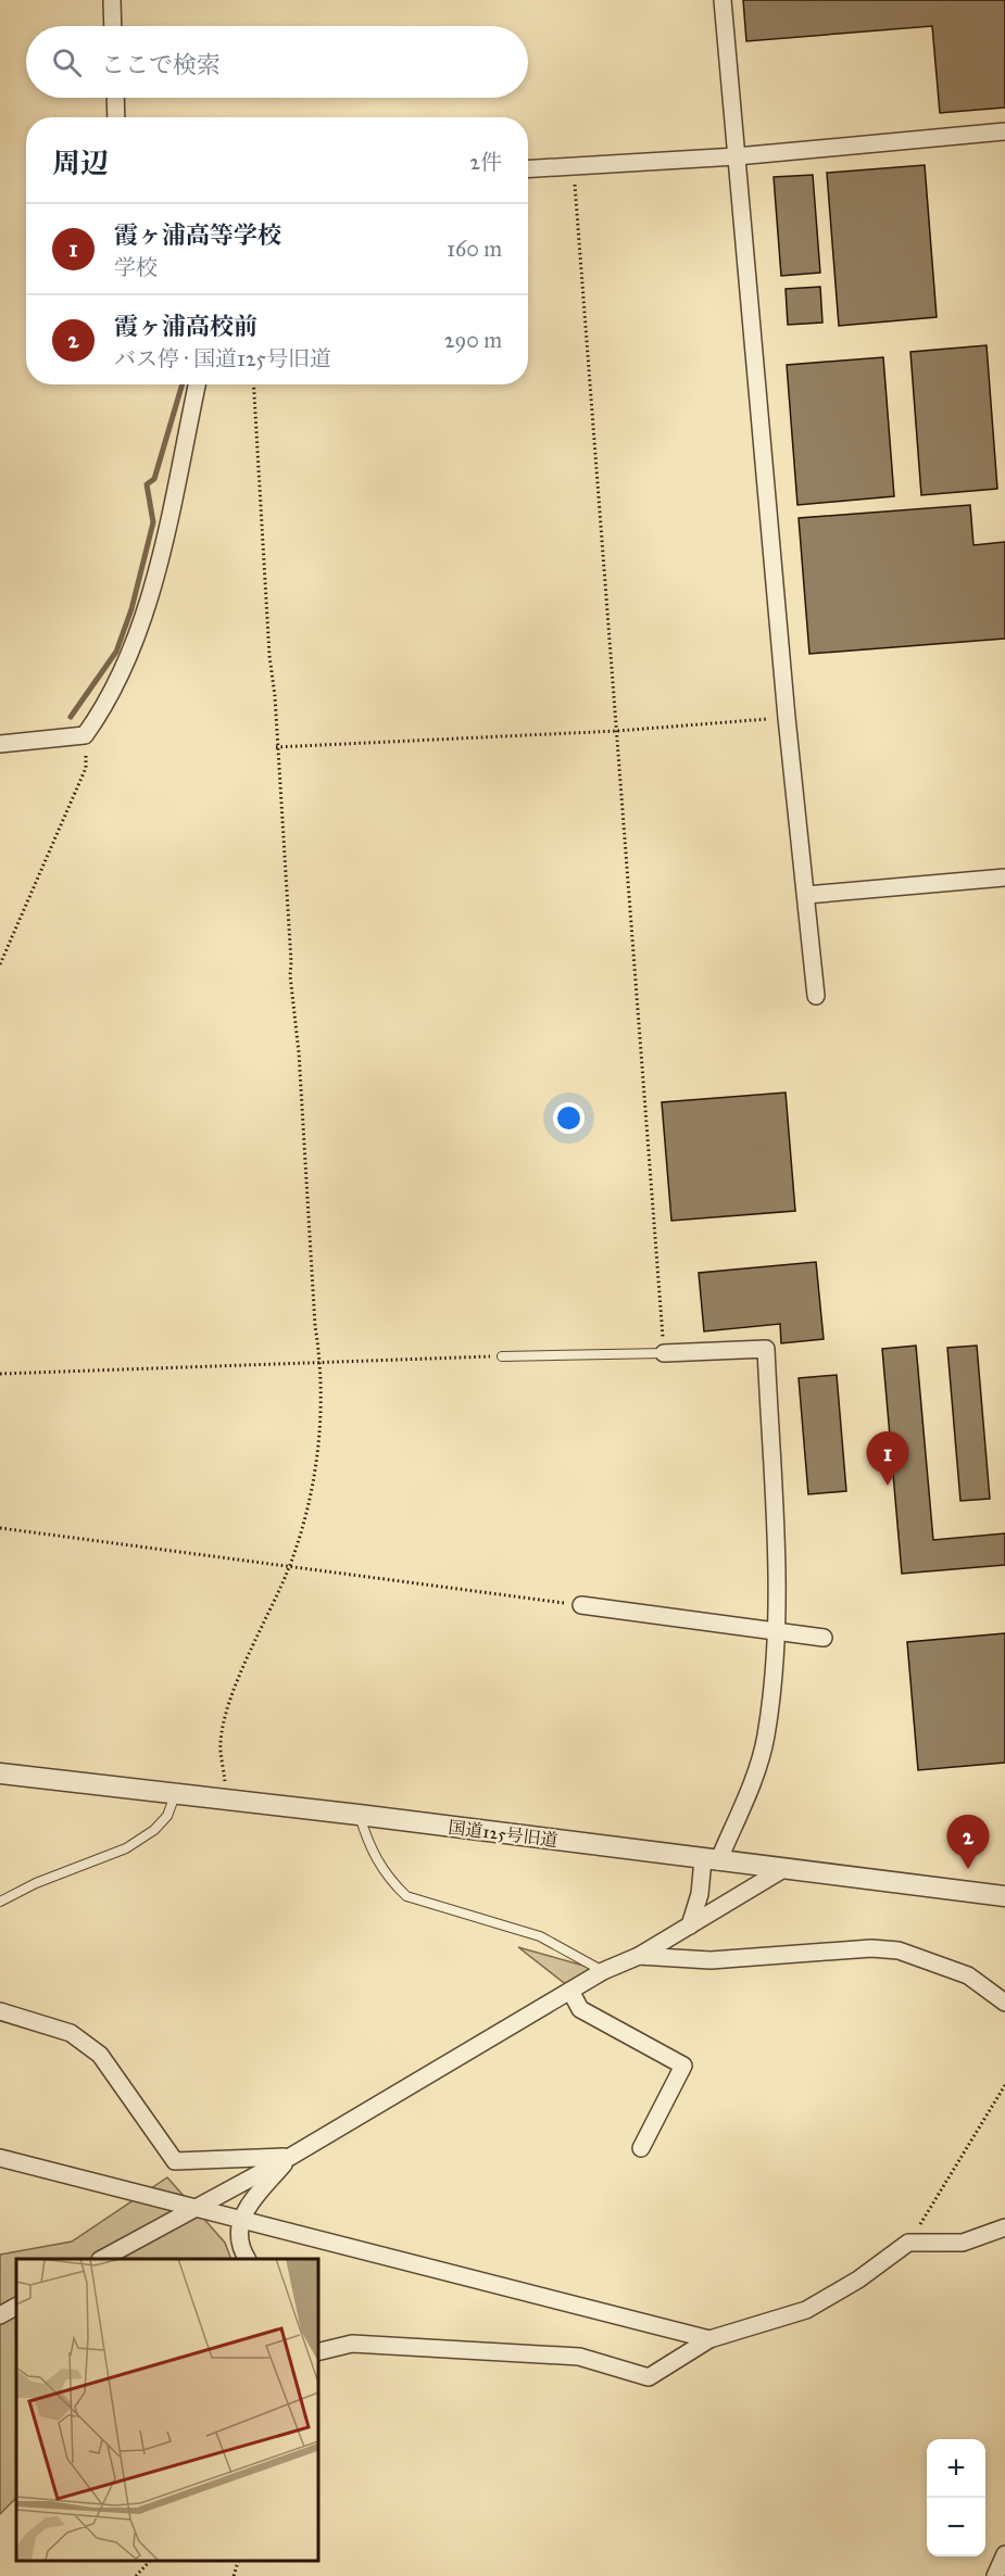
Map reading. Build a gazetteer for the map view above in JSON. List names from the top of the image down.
{
  "streets": {
    "street": ["国道125号旧道"]
  },
  "page": {
    "search": "ここで検索",
    "heading": ["周辺", "2件"],
    "list": [
      {
        "mark": "1",
        "name": "霞ヶ浦高等学校",
        "note": "学校",
        "value": "160 m"
      },
      {
        "mark": "2",
        "name": "霞ヶ浦高校前",
        "note": "バス停 · 国道125号旧道",
        "value": "290 m"
      }
    ],
    "pins": ["1", "2"],
    "map_buttons": ["+", "−"]
  }
}
